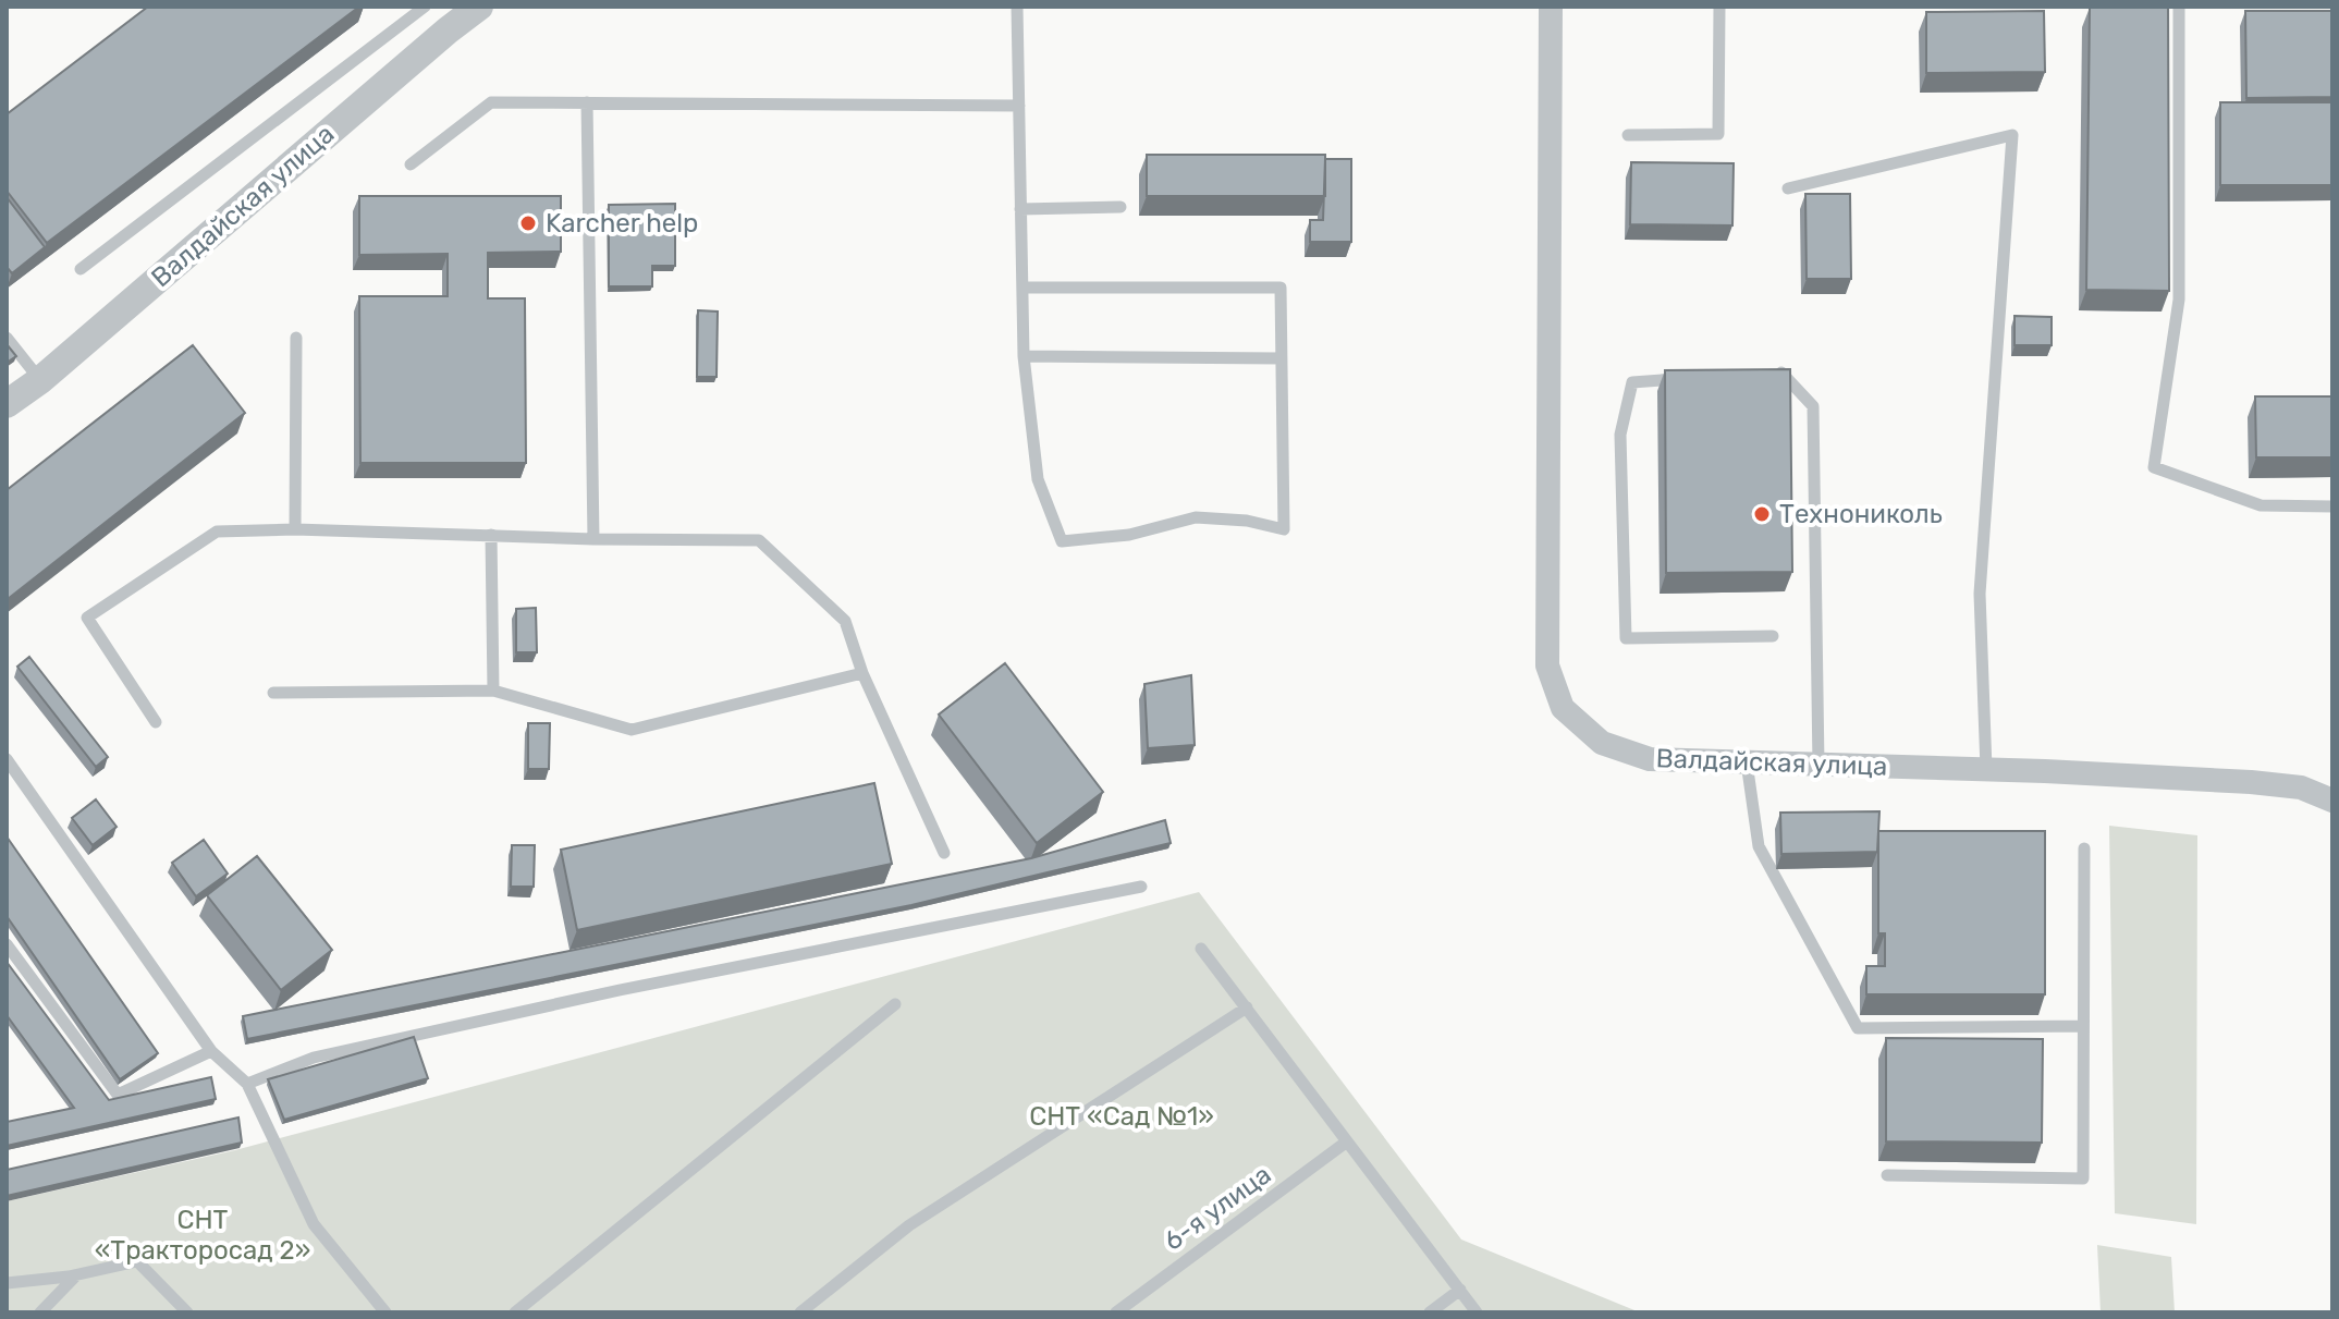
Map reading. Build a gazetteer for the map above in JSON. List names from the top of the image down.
{
  "streets": {
    "street": ["Валдайская улица"],
    "lane": ["6-я улица"]
  },
  "parks": ["СНТ «Сад №1»", "СНТ «Тракторосад 2»"],
  "places": ["Karcher help", "Технониколь"]
}
